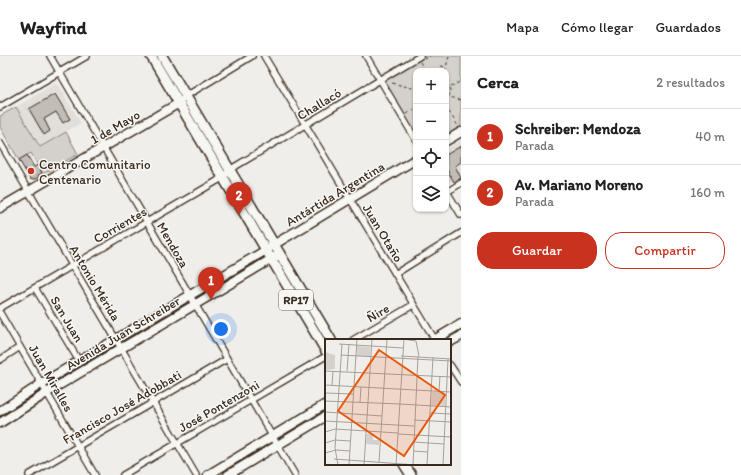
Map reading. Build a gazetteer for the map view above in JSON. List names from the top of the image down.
{
  "streets": {
    "main road": [
      "1 de Mayo",
      "Antártida Argentina",
      "RP17",
      "Avenida Juan Schreiber"
    ],
    "street": [
      "Challacó",
      "Corrientes",
      "Juan Otaño",
      "Mendoza",
      "Antonio Mérida",
      "Ñire",
      "San Juan",
      "Juan Miralles",
      "José Pontenzoni",
      "Francisco José Adobbati"
    ]
  },
  "crossings": [
    ["Challacó", "Corrientes"],
    ["Challacó", "Juan Otaño"],
    ["Challacó", "RP17"],
    ["1 de Mayo", "Mendoza"],
    ["1 de Mayo", "Antonio Mérida"],
    ["1 de Mayo", "RP17"],
    ["Antártida Argentina", "Juan Otaño"],
    ["Antártida Argentina", "RP17"],
    ["Antártida Argentina", "Avenida Juan Schreiber"],
    ["Corrientes", "Mendoza"],
    ["Corrientes", "Antonio Mérida"],
    ["Corrientes", "RP17"],
    ["Corrientes", "San Juan"],
    ["Juan Otaño", "Ñire"],
    ["Mendoza", "Avenida Juan Schreiber"],
    ["Mendoza", "José Pontenzoni"],
    ["Mendoza", "Francisco José Adobbati"],
    ["Antonio Mérida", "Avenida Juan Schreiber"],
    ["Antonio Mérida", "José Pontenzoni"],
    ["Antonio Mérida", "Francisco José Adobbati"],
    ["RP17", "Avenida Juan Schreiber"],
    ["San Juan", "Avenida Juan Schreiber"],
    ["Avenida Juan Schreiber", "Juan Miralles"],
    ["Juan Miralles", "Francisco José Adobbati"]
  ],
  "places": ["Centro Comunitario Centenario"],
  "page": {
    "header": "Wayfind",
    "nav": ["Mapa", "Cómo llegar", "Guardados"],
    "heading": ["Cerca", "2 resultados"],
    "map_buttons": ["+", "−"],
    "list": [
      {
        "mark": "1",
        "name": "Schreiber: Mendoza",
        "note": "Parada",
        "value": "40 m"
      },
      {
        "mark": "2",
        "name": "Av. Mariano Moreno",
        "note": "Parada",
        "value": "160 m"
      }
    ],
    "pins": ["2", "1"],
    "buttons": ["Guardar", "Compartir"]
  }
}
